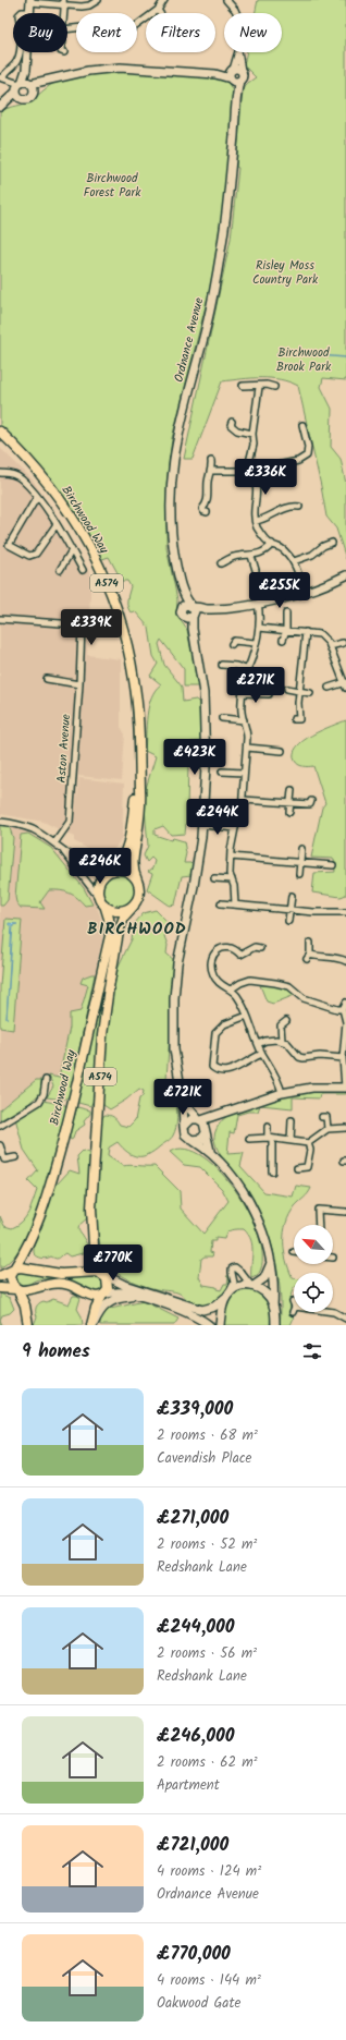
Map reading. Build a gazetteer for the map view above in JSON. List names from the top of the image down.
{
  "streets": {
    "main road": ["Birchwood Way", "A574"],
    "street": ["Ordnance Avenue", "Aston Avenue"]
  },
  "crossings": [
    ["Birchwood Way", "A574"]
  ],
  "districts": ["BIRCHWOOD"],
  "parks": ["Birchwood Forest Park", "Risley Moss Country Park", "Birchwood Brook Park"],
  "north": "top left",
  "page": {
    "chip": [
      "Buy",
      "Rent",
      "Filters",
      "New"
    ],
    "price": [
      "£336K",
      "£255K",
      "£339K",
      "£271K",
      "£423K",
      "£244K",
      "£246K",
      "£721K",
      "£770K"
    ],
    "heading": "9 homes",
    "list": [
      {
        "name": "£339,000",
        "note": "2 rooms · 68 m² · Cavendish Place"
      },
      {
        "name": "£271,000",
        "note": "2 rooms · 52 m² · Redshank Lane"
      },
      {
        "name": "£244,000",
        "note": "2 rooms · 56 m² · Redshank Lane"
      },
      {
        "name": "£246,000",
        "note": "2 rooms · 62 m² · Apartment"
      },
      {
        "name": "£721,000",
        "note": "4 rooms · 124 m² · Ordnance Avenue"
      },
      {
        "name": "£770,000",
        "note": "4 rooms · 144 m² · Oakwood Gate"
      }
    ]
  }
}
